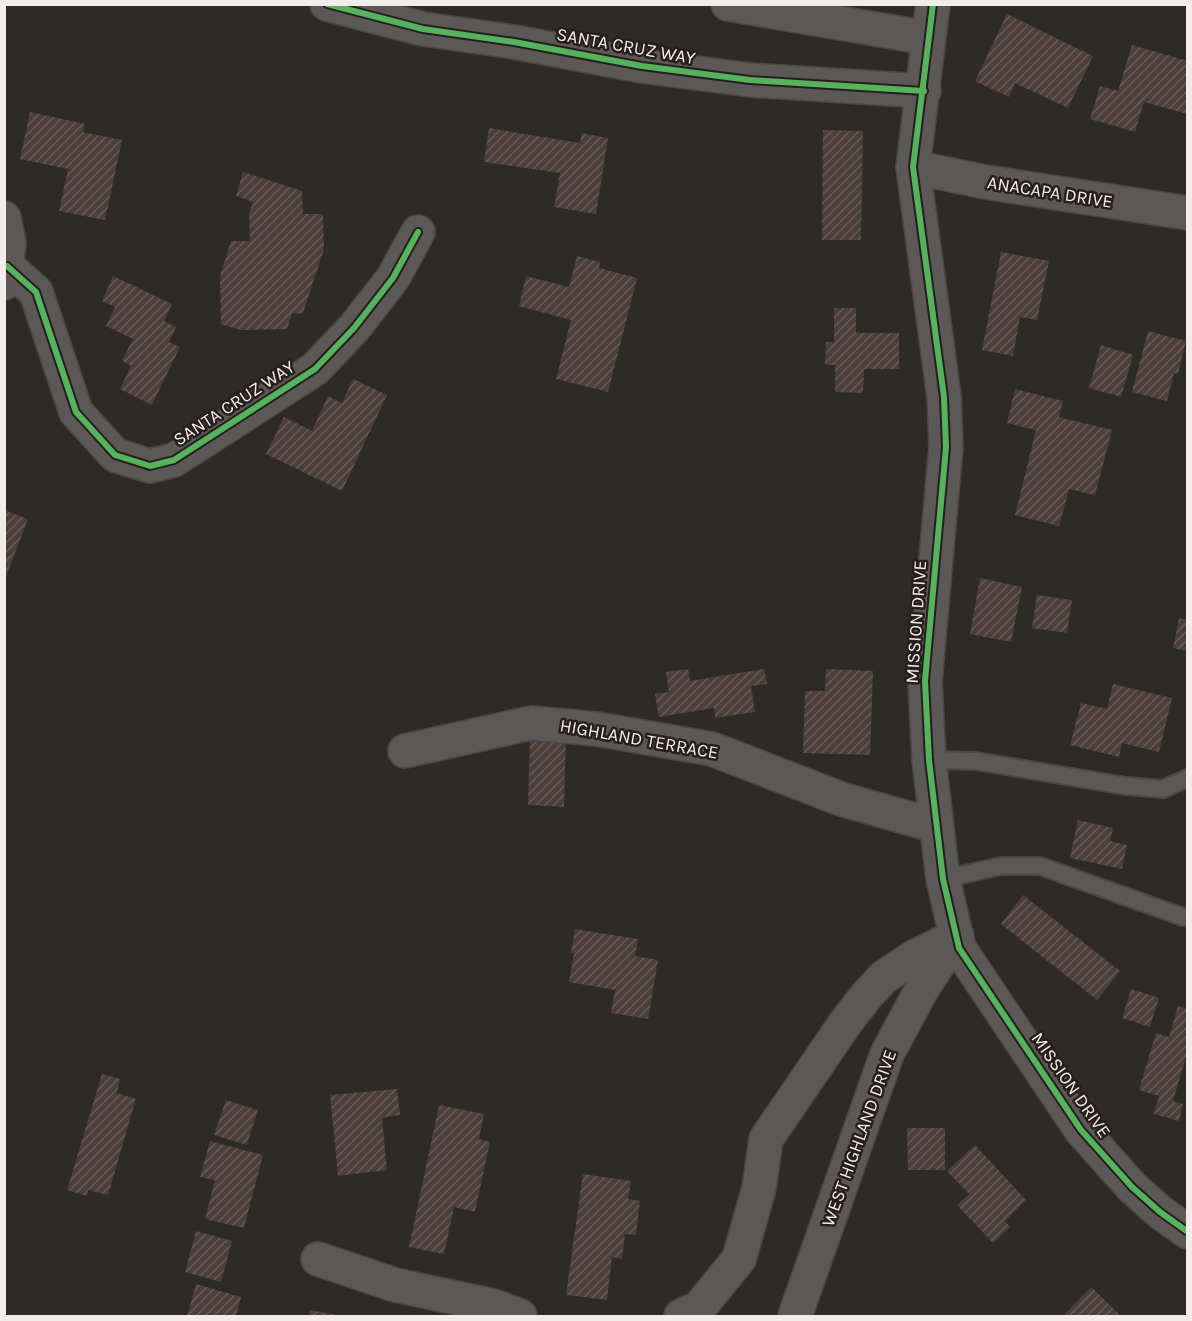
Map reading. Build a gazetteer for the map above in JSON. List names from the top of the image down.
{
  "streets": {
    "street": [
      "SANTA CRUZ WAY",
      "ANACAPA DRIVE",
      "MISSION DRIVE",
      "HIGHLAND TERRACE",
      "WEST HIGHLAND DRIVE"
    ]
  },
  "crossings": [
    ["SANTA CRUZ WAY", "MISSION DRIVE"],
    ["ANACAPA DRIVE", "MISSION DRIVE"],
    ["MISSION DRIVE", "HIGHLAND TERRACE"],
    ["MISSION DRIVE", "WEST HIGHLAND DRIVE"]
  ]
}
